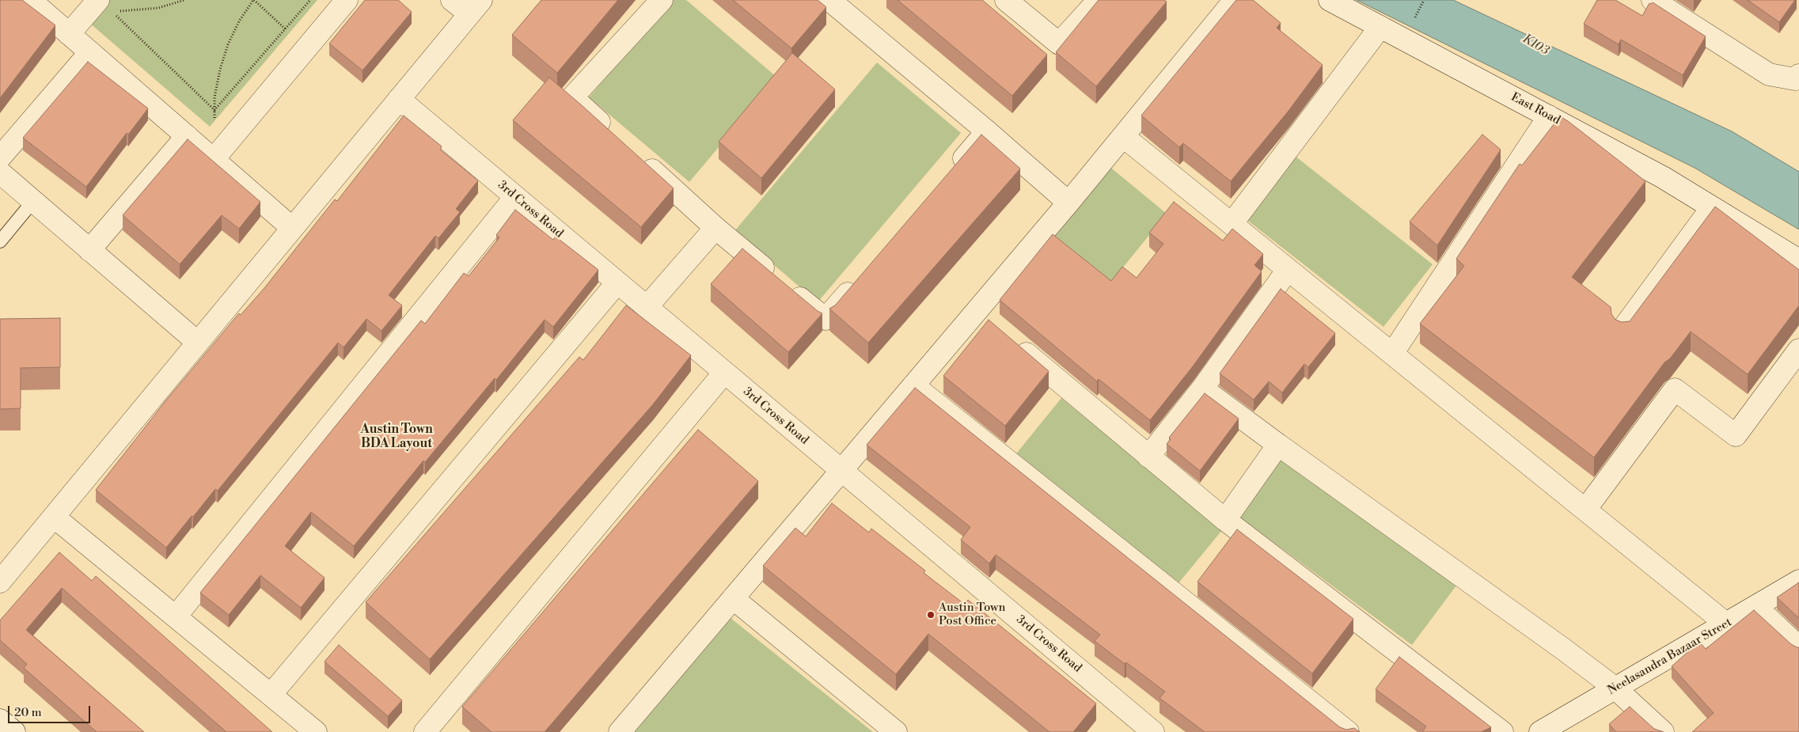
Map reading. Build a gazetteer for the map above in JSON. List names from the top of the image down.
{
  "streets": {
    "street": ["East Road", "3rd Cross Road", "Neelasandra Bazaar Street"]
  },
  "districts": ["Austin Town BDA Layout"],
  "water": ["K103"],
  "places": ["Austin Town Post Office"],
  "scale_bar": "20 m"
}
